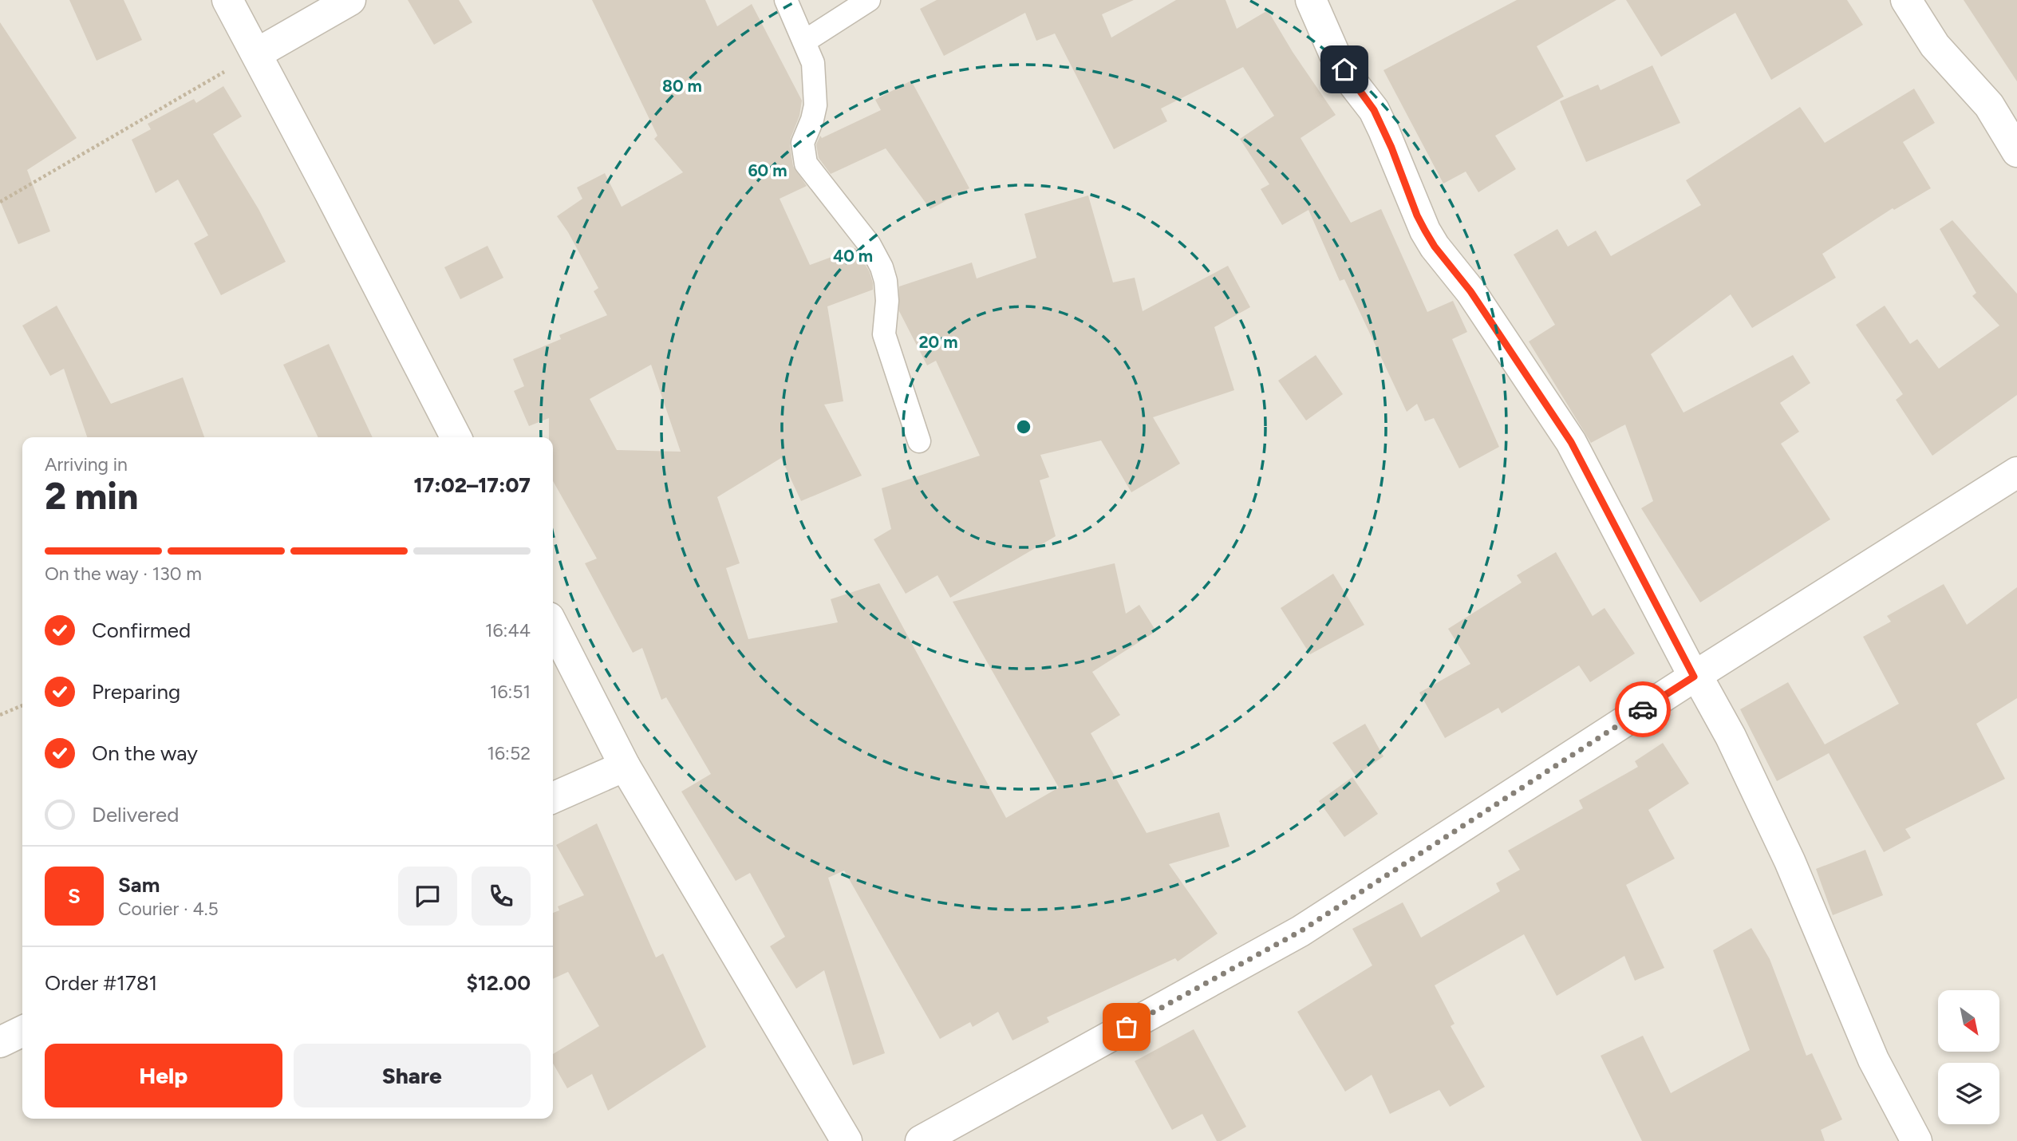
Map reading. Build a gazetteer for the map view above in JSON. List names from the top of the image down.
{
  "north": "bottom right",
  "page": {
    "heading": ["2 min", "Arriving in", "17:02–17:07"],
    "panel": [
      "Sam",
      "Courier · 4.5",
      "Order #1781",
      "$12.00"
    ],
    "bar": "On the way · 130 m",
    "list": [
      ["Confirmed", "16:44"],
      ["Preparing", "16:51"],
      ["On the way", "16:52"],
      "Delivered"
    ],
    "round": "S",
    "buttons": ["Help", "Share"]
  },
  "rings": [
    "80 m",
    "60 m",
    "40 m",
    "20 m"
  ]
}
